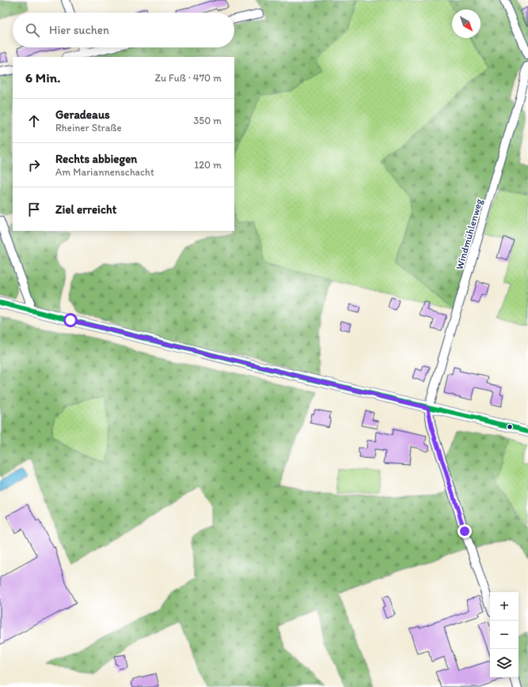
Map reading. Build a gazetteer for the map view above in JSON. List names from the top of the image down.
{
  "streets": {
    "street": ["Windmühlenweg"]
  },
  "north": "bottom right",
  "page": {
    "search": "Hier suchen",
    "heading": ["6 Min.", "Zu Fuß · 470 m"],
    "list": [
      ["Geradeaus", "Rheiner Straße", "350 m"],
      ["Rechts abbiegen", "Am Mariannenschacht", "120 m"],
      "Ziel erreicht"
    ],
    "map_buttons": ["+", "−"]
  }
}
